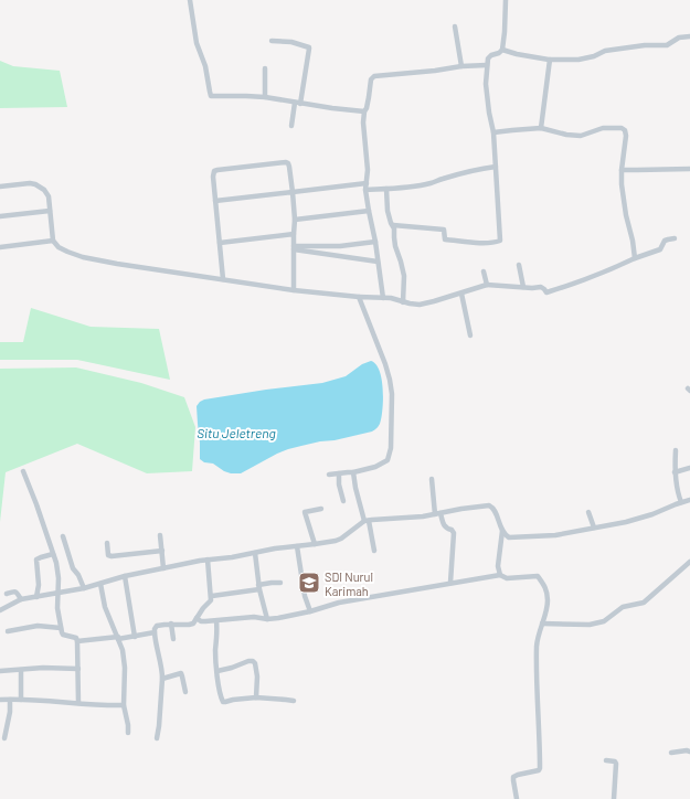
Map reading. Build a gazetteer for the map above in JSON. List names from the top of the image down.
{
  "water": ["Situ Jeletreng"],
  "places": {
    "school or university": ["SDI Nurul Karimah"]
  }
}
